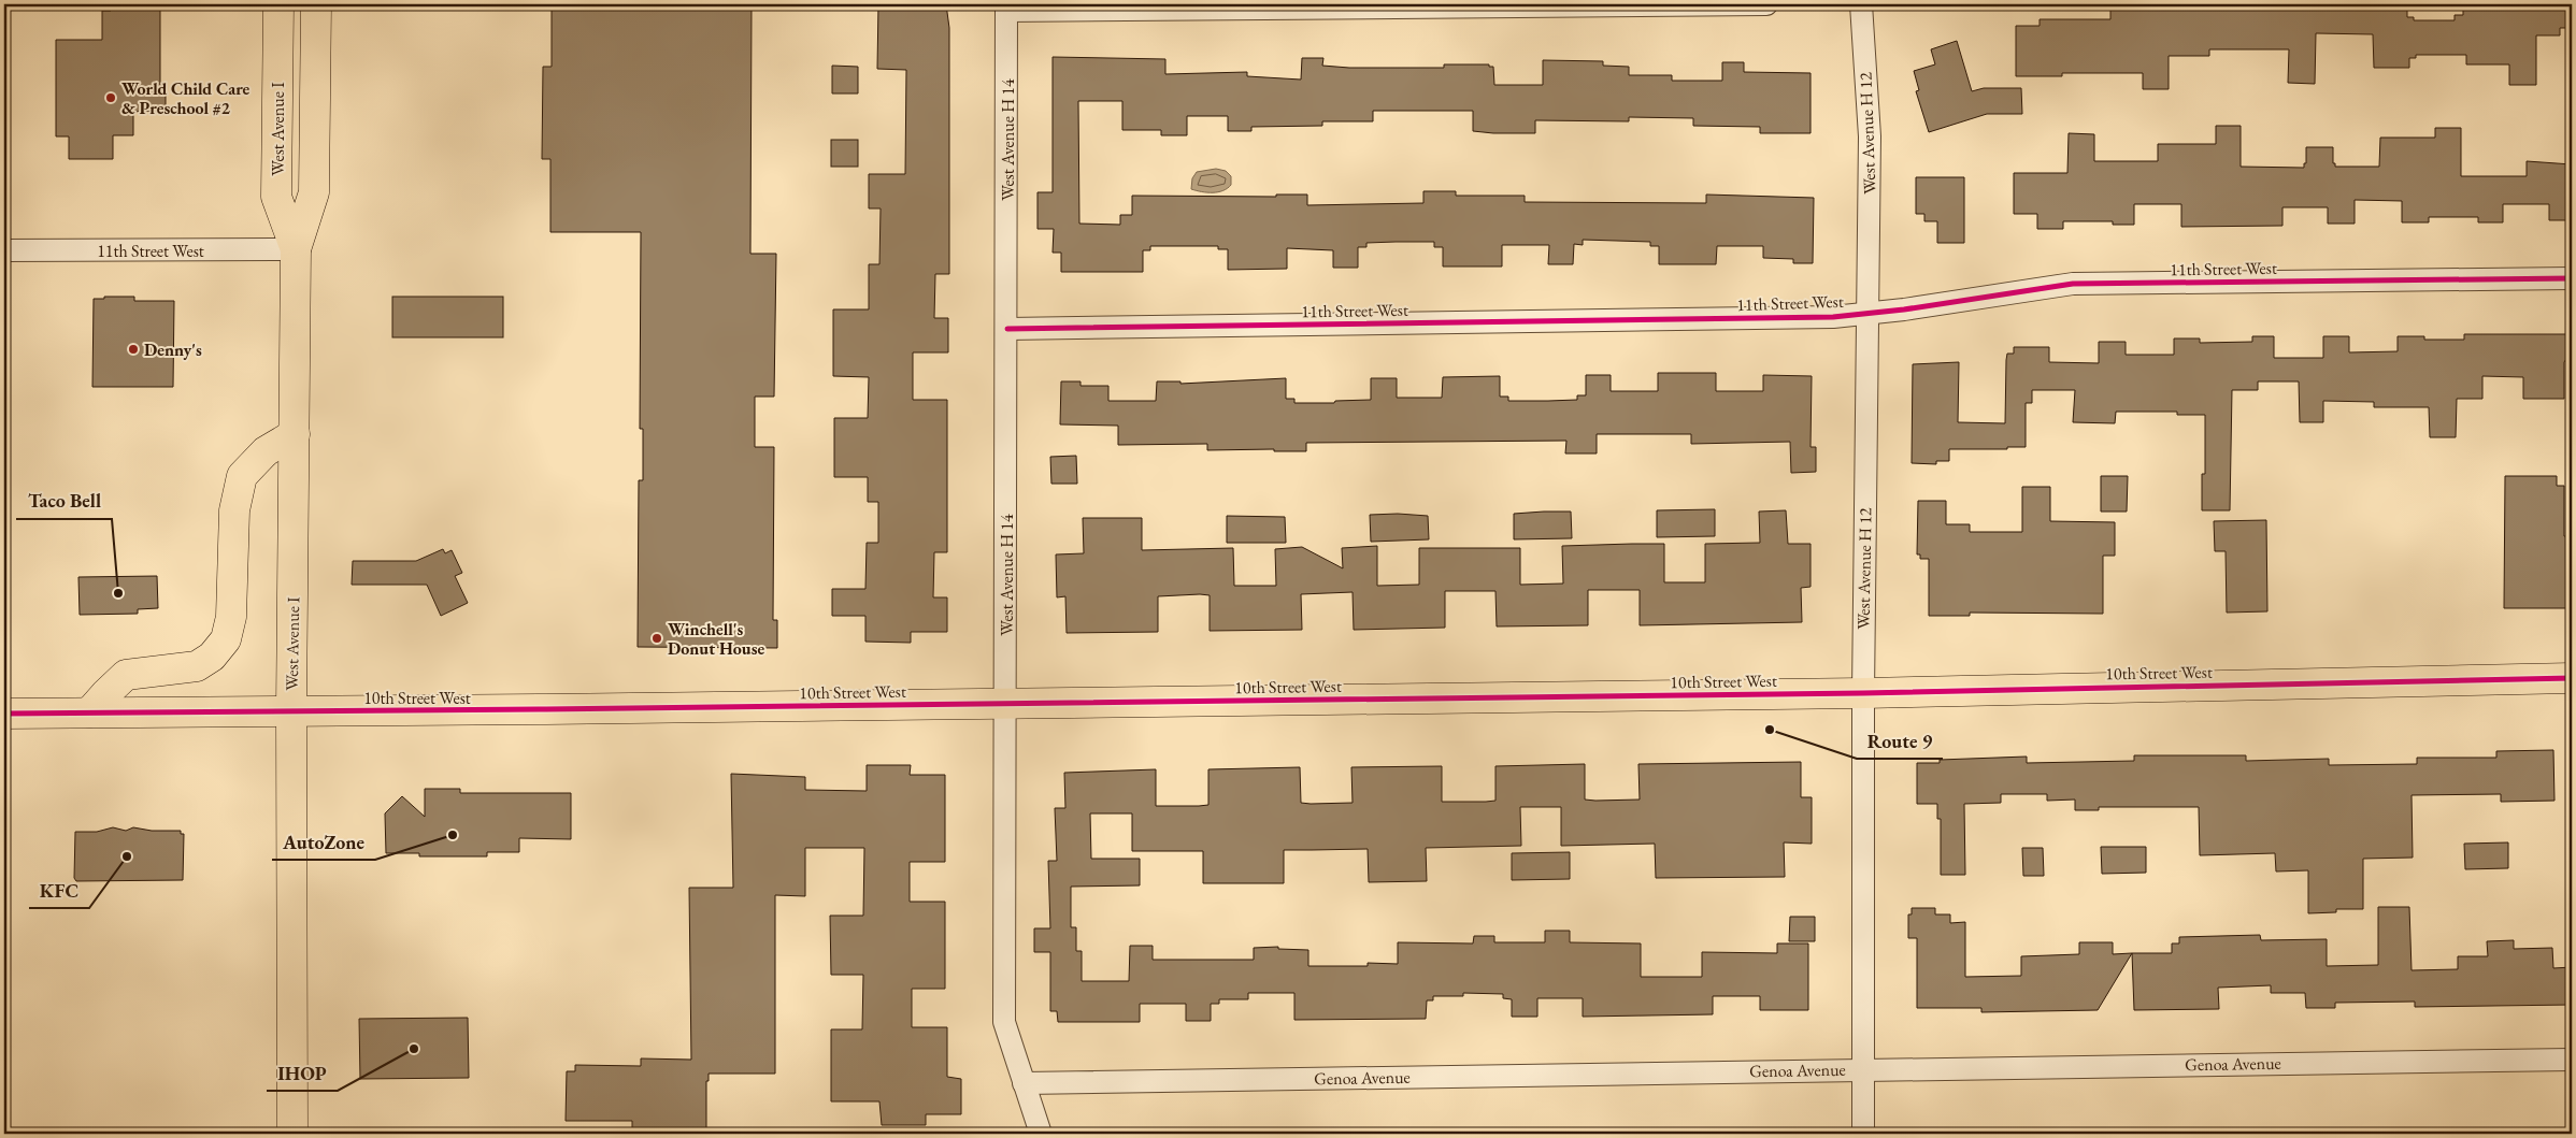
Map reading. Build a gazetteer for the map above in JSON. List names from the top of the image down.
{
  "streets": {
    "main road": ["West Avenue I", "10th Street West"],
    "street": [
      "West Avenue H 12",
      "West Avenue H 14",
      "11th Street West",
      "Genoa Avenue"
    ]
  },
  "crossings": [
    ["West Avenue I", "11th Street West"],
    ["West Avenue I", "10th Street West"],
    ["West Avenue H 12", "11th Street West"],
    ["West Avenue H 12", "10th Street West"],
    ["West Avenue H 12", "Genoa Avenue"],
    ["West Avenue H 14", "11th Street West"],
    ["West Avenue H 14", "10th Street West"],
    ["West Avenue H 14", "Genoa Avenue"]
  ],
  "places": [
    "World Child Care & Preschool #2",
    "Denny's",
    "Taco Bell",
    "Winchell's Donut House",
    "Route 9",
    "AutoZone",
    "KFC",
    "IHOP"
  ]
}
